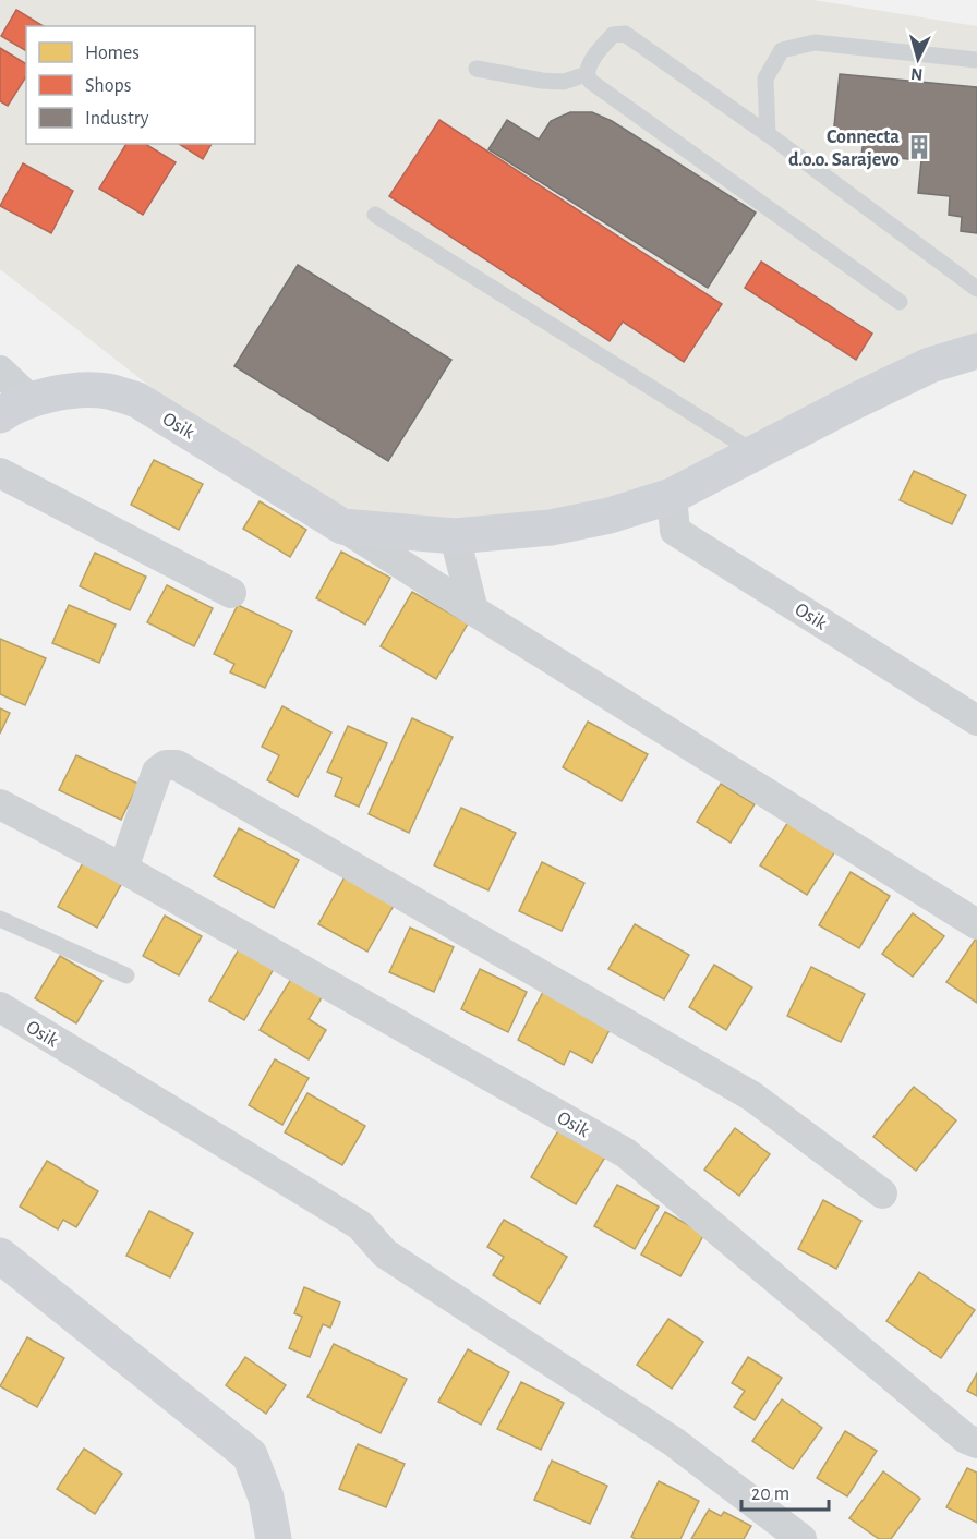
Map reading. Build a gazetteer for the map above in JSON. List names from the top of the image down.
{
  "streets": {
    "main road": ["Osik"]
  },
  "places": {
    "building": ["Connecta d.o.o. Sarajevo"]
  },
  "legend": ["Homes", "Shops", "Industry"],
  "scale_bar": "20 m",
  "north": "bottom"
}
